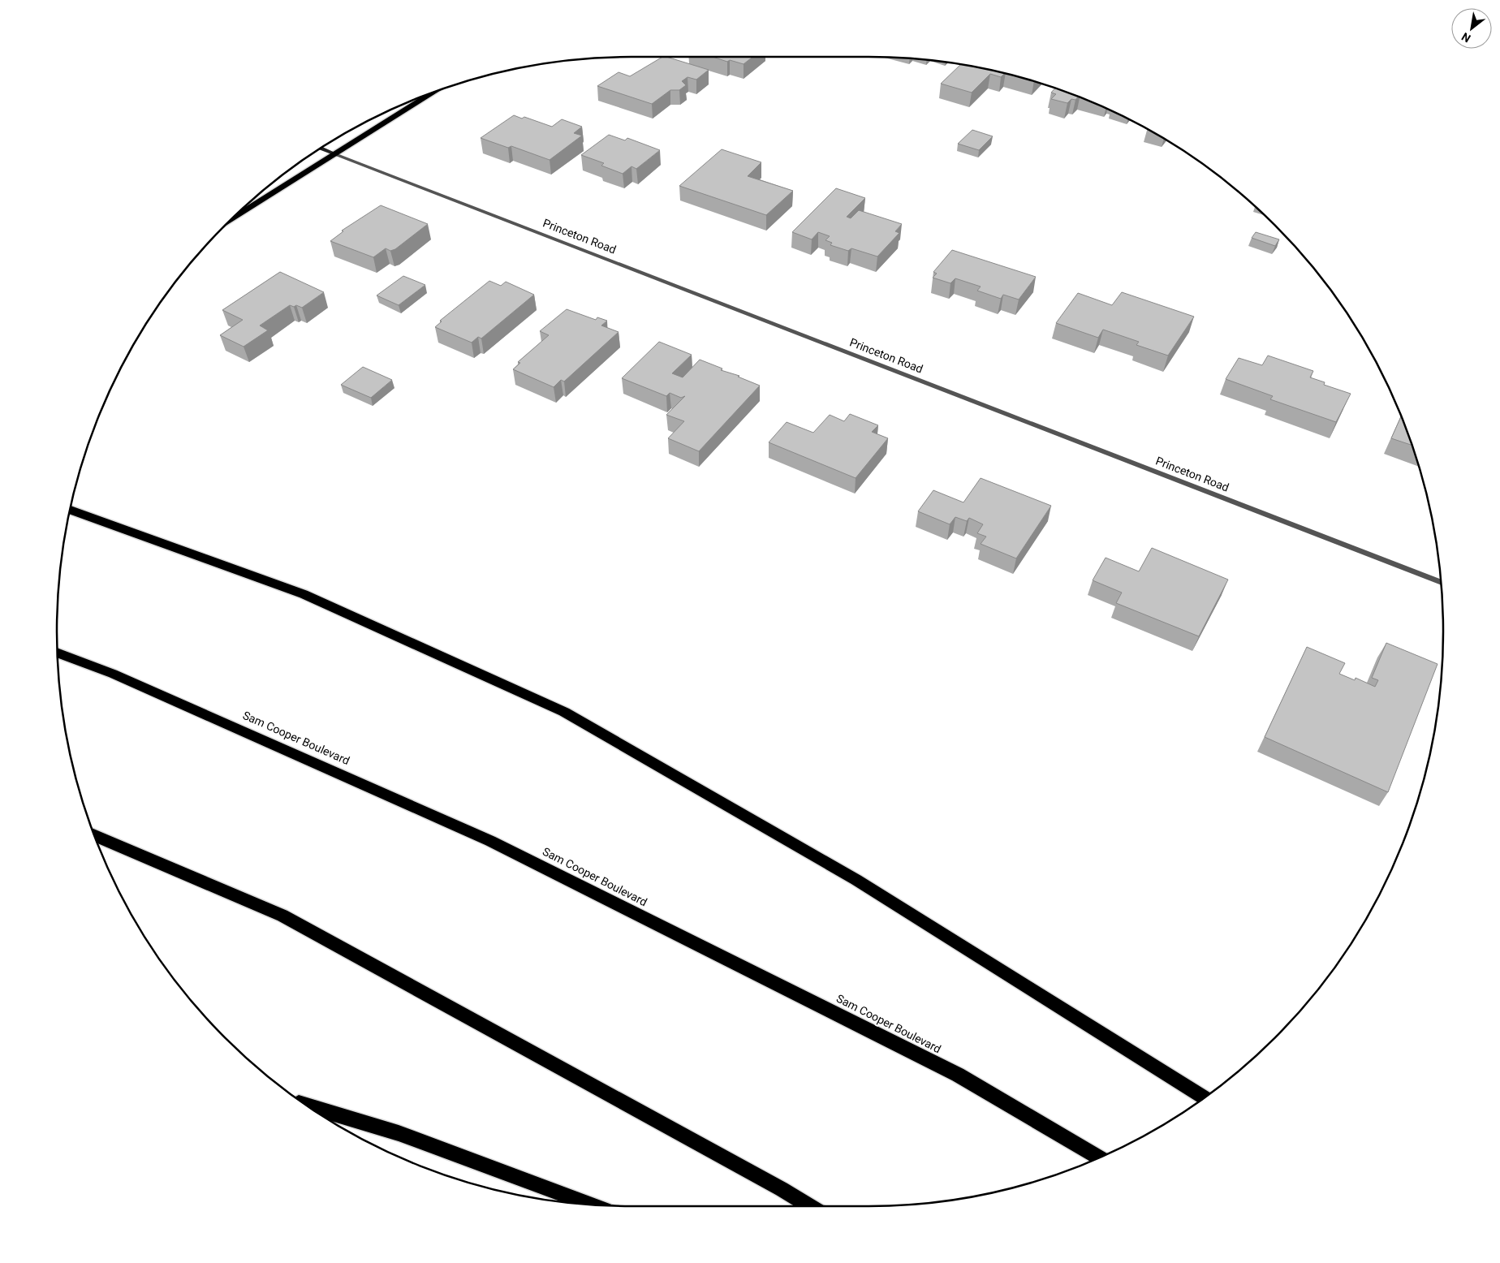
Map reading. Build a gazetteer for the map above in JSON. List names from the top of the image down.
{
  "streets": {
    "highway": ["Sam Cooper Boulevard"],
    "street": ["Princeton Road"]
  },
  "north": "bottom left"
}
